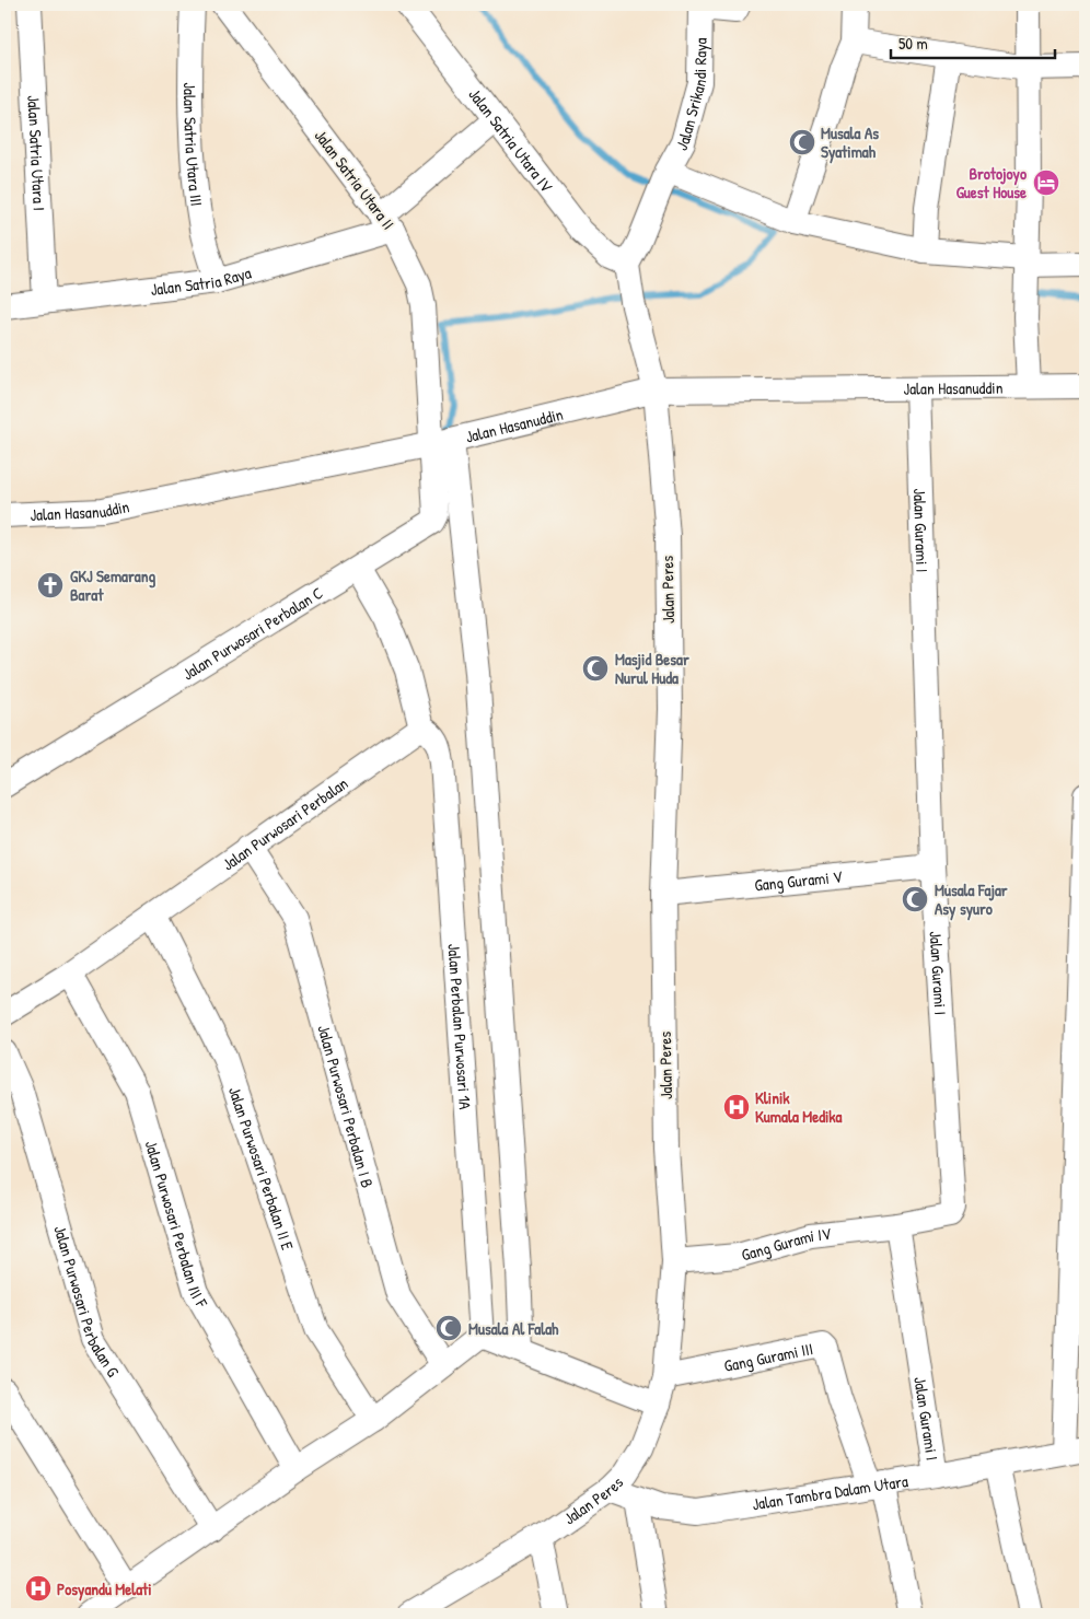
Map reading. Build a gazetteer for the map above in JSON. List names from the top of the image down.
{
  "streets": {
    "street": [
      "Jalan Srikandi Raya",
      "Jalan Satria Utara IV",
      "Jalan Satria Utara III",
      "Jalan Satria Utara I",
      "Jalan Satria Utara II",
      "Jalan Satria Raya",
      "Jalan Hasanuddin",
      "Jalan Gurami I",
      "Jalan Peres",
      "Jalan Purwosari Perbalan C",
      "Jalan Purwosari Perbalan",
      "Gang Gurami V",
      "Jalan Perbalan Purwosari 1A",
      "Jalan Purwosari Perbalan I B",
      "Jalan Purwosari Perbalan II E",
      "Jalan Purwosari Perbalan III F",
      "Gang Gurami IV",
      "Jalan Purwosari Perbalan G",
      "Gang Gurami III",
      "Jalan Tambra Dalam Utara"
    ]
  },
  "crossings": [
    ["Jalan Srikandi Raya", "Jalan Satria Utara IV"],
    ["Jalan Satria Utara III", "Jalan Satria Raya"],
    ["Jalan Satria Utara I", "Jalan Satria Raya"],
    ["Jalan Satria Utara II", "Jalan Satria Raya"],
    ["Jalan Satria Utara II", "Jalan Hasanuddin"],
    ["Jalan Satria Utara II", "Jalan Purwosari Perbalan C"],
    ["Jalan Hasanuddin", "Jalan Gurami I"],
    ["Jalan Hasanuddin", "Jalan Peres"],
    ["Jalan Hasanuddin", "Jalan Purwosari Perbalan C"],
    ["Jalan Gurami I", "Gang Gurami V"],
    ["Jalan Gurami I", "Gang Gurami IV"],
    ["Jalan Gurami I", "Jalan Tambra Dalam Utara"],
    ["Jalan Peres", "Gang Gurami V"],
    ["Jalan Peres", "Gang Gurami IV"],
    ["Jalan Peres", "Gang Gurami III"],
    ["Jalan Peres", "Jalan Tambra Dalam Utara"],
    ["Jalan Purwosari Perbalan", "Jalan Perbalan Purwosari 1A"],
    ["Jalan Purwosari Perbalan", "Jalan Purwosari Perbalan I B"],
    ["Jalan Purwosari Perbalan", "Jalan Purwosari Perbalan II E"],
    ["Jalan Purwosari Perbalan", "Jalan Purwosari Perbalan III F"],
    ["Gang Gurami III", "Jalan Tambra Dalam Utara"]
  ],
  "places": {
    "mosque": [
      "Musala As Syatimah",
      "Masjid Besar Nurul Huda",
      "Musala Fajar Asy syuro",
      "Musala Al Falah"
    ],
    "hotel": ["Brotojoyo Guest House"],
    "church": ["GKJ Semarang Barat"],
    "hospital": ["Klinik Kumala Medika", "Posyandu Melati"]
  },
  "scale_bar": "50 m"
}
